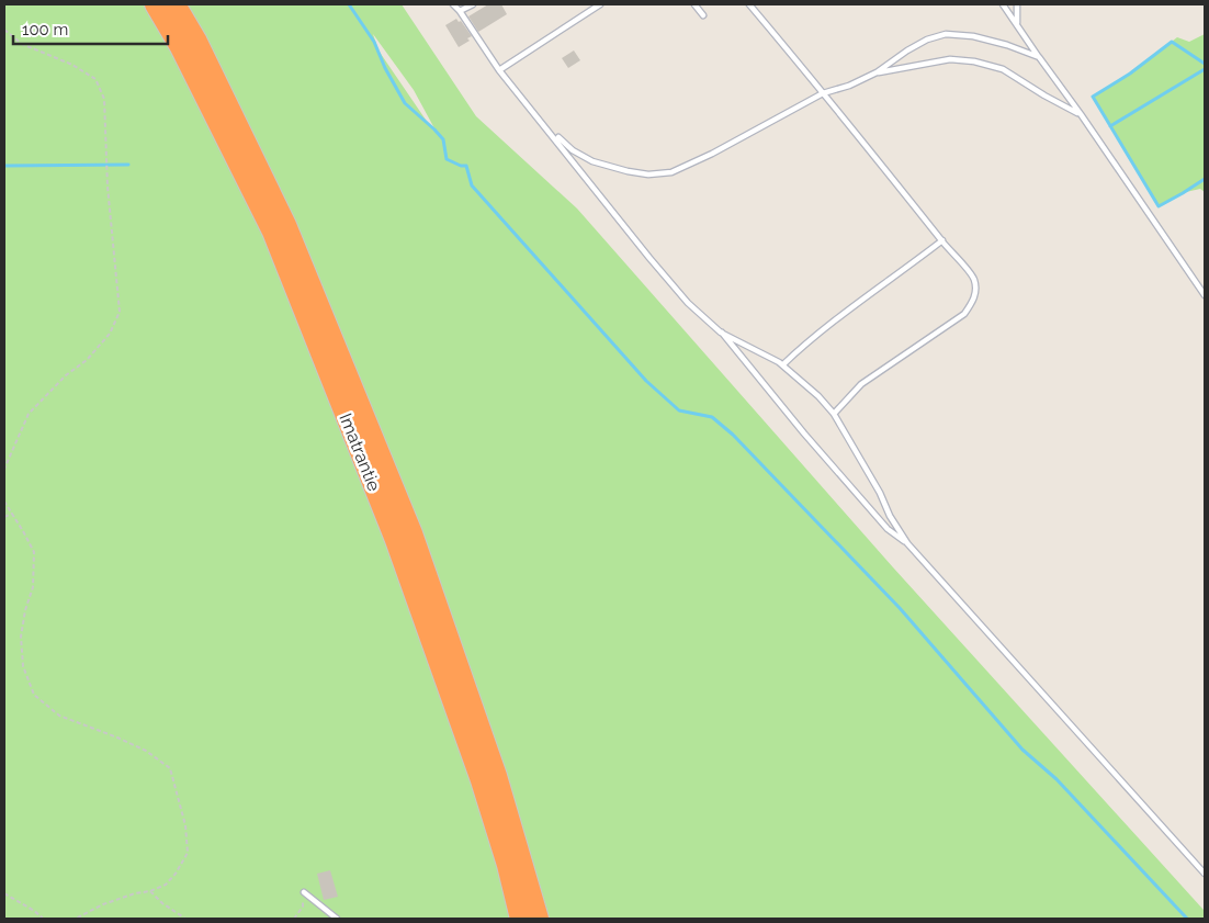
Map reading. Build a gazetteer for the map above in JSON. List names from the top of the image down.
{
  "streets": {
    "highway": ["Imatrantie"]
  },
  "scale_bar": "100 m"
}
